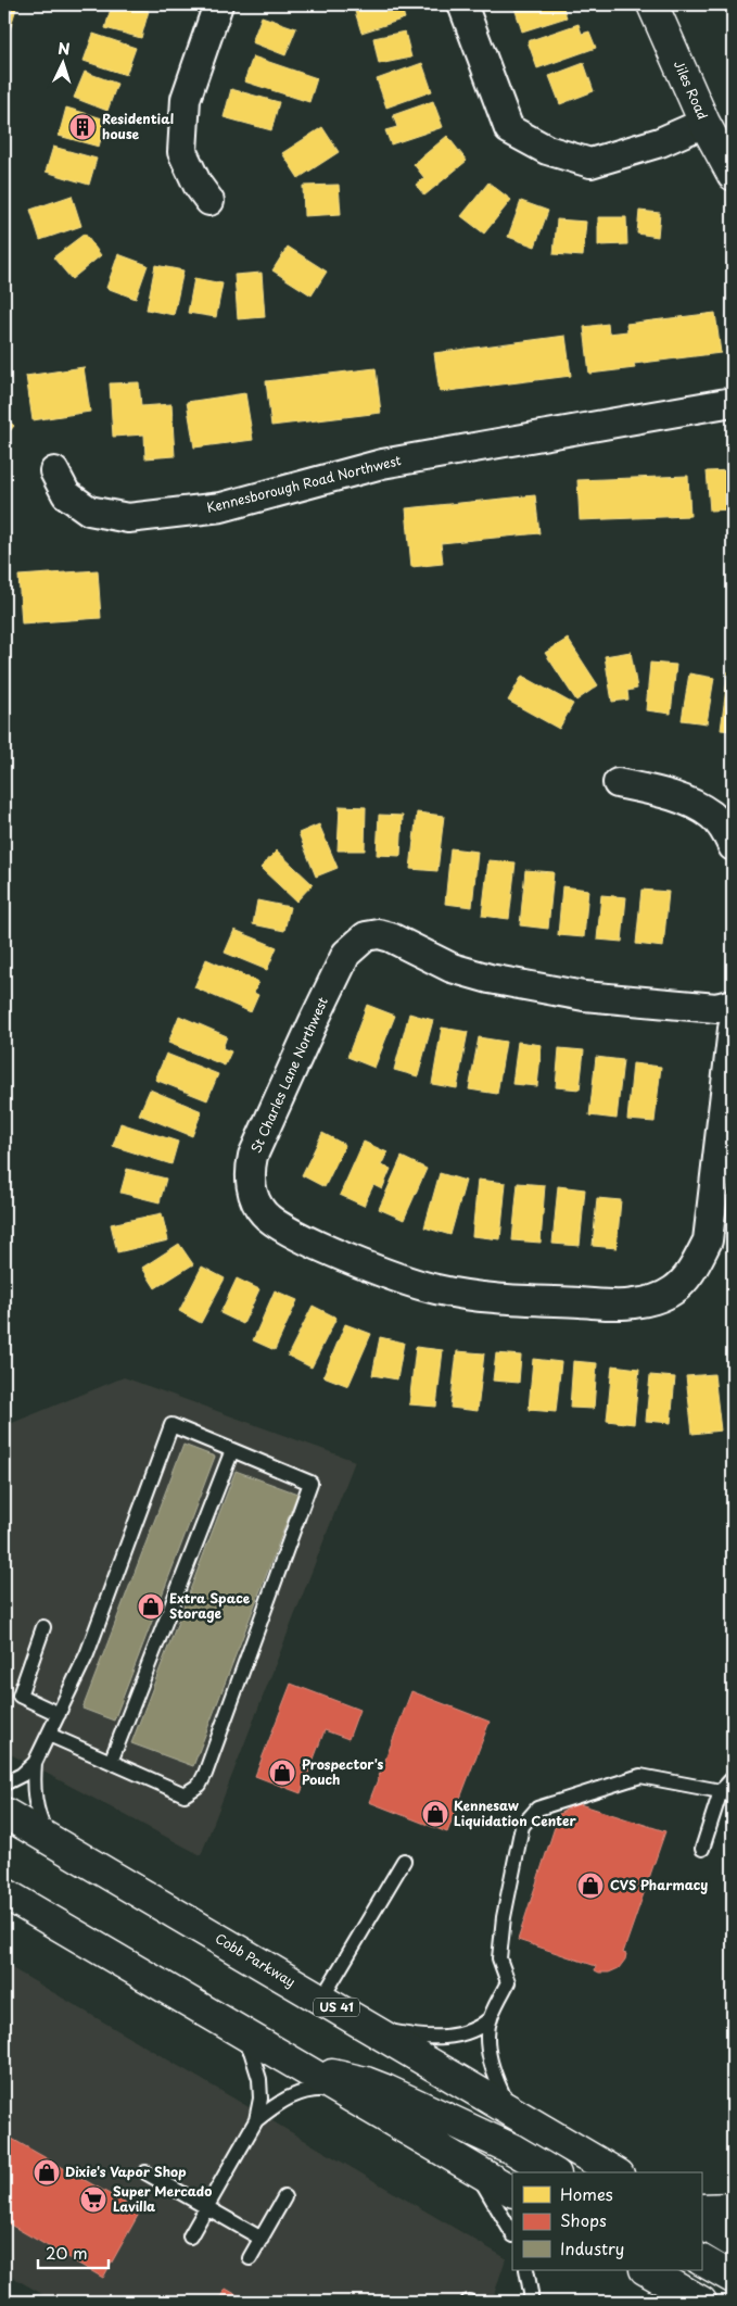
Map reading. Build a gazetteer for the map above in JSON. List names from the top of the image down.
{
  "streets": {
    "main road": ["Jiles Road", "Cobb Parkway", "US 41"],
    "street": ["Kennesborough Road Northwest", "St Charles Lane Northwest"]
  },
  "places": {
    "building": ["Residential house"],
    "shop": [
      "Extra Space Storage",
      "Prospector's Pouch",
      "Kennesaw Liquidation Center",
      "CVS Pharmacy",
      "Dixie's Vapor Shop"
    ],
    "supermarket": ["Super Mercado Lavilla"]
  },
  "legend": ["Homes", "Shops", "Industry"],
  "scale_bar": "20 m",
  "north": "top"
}
